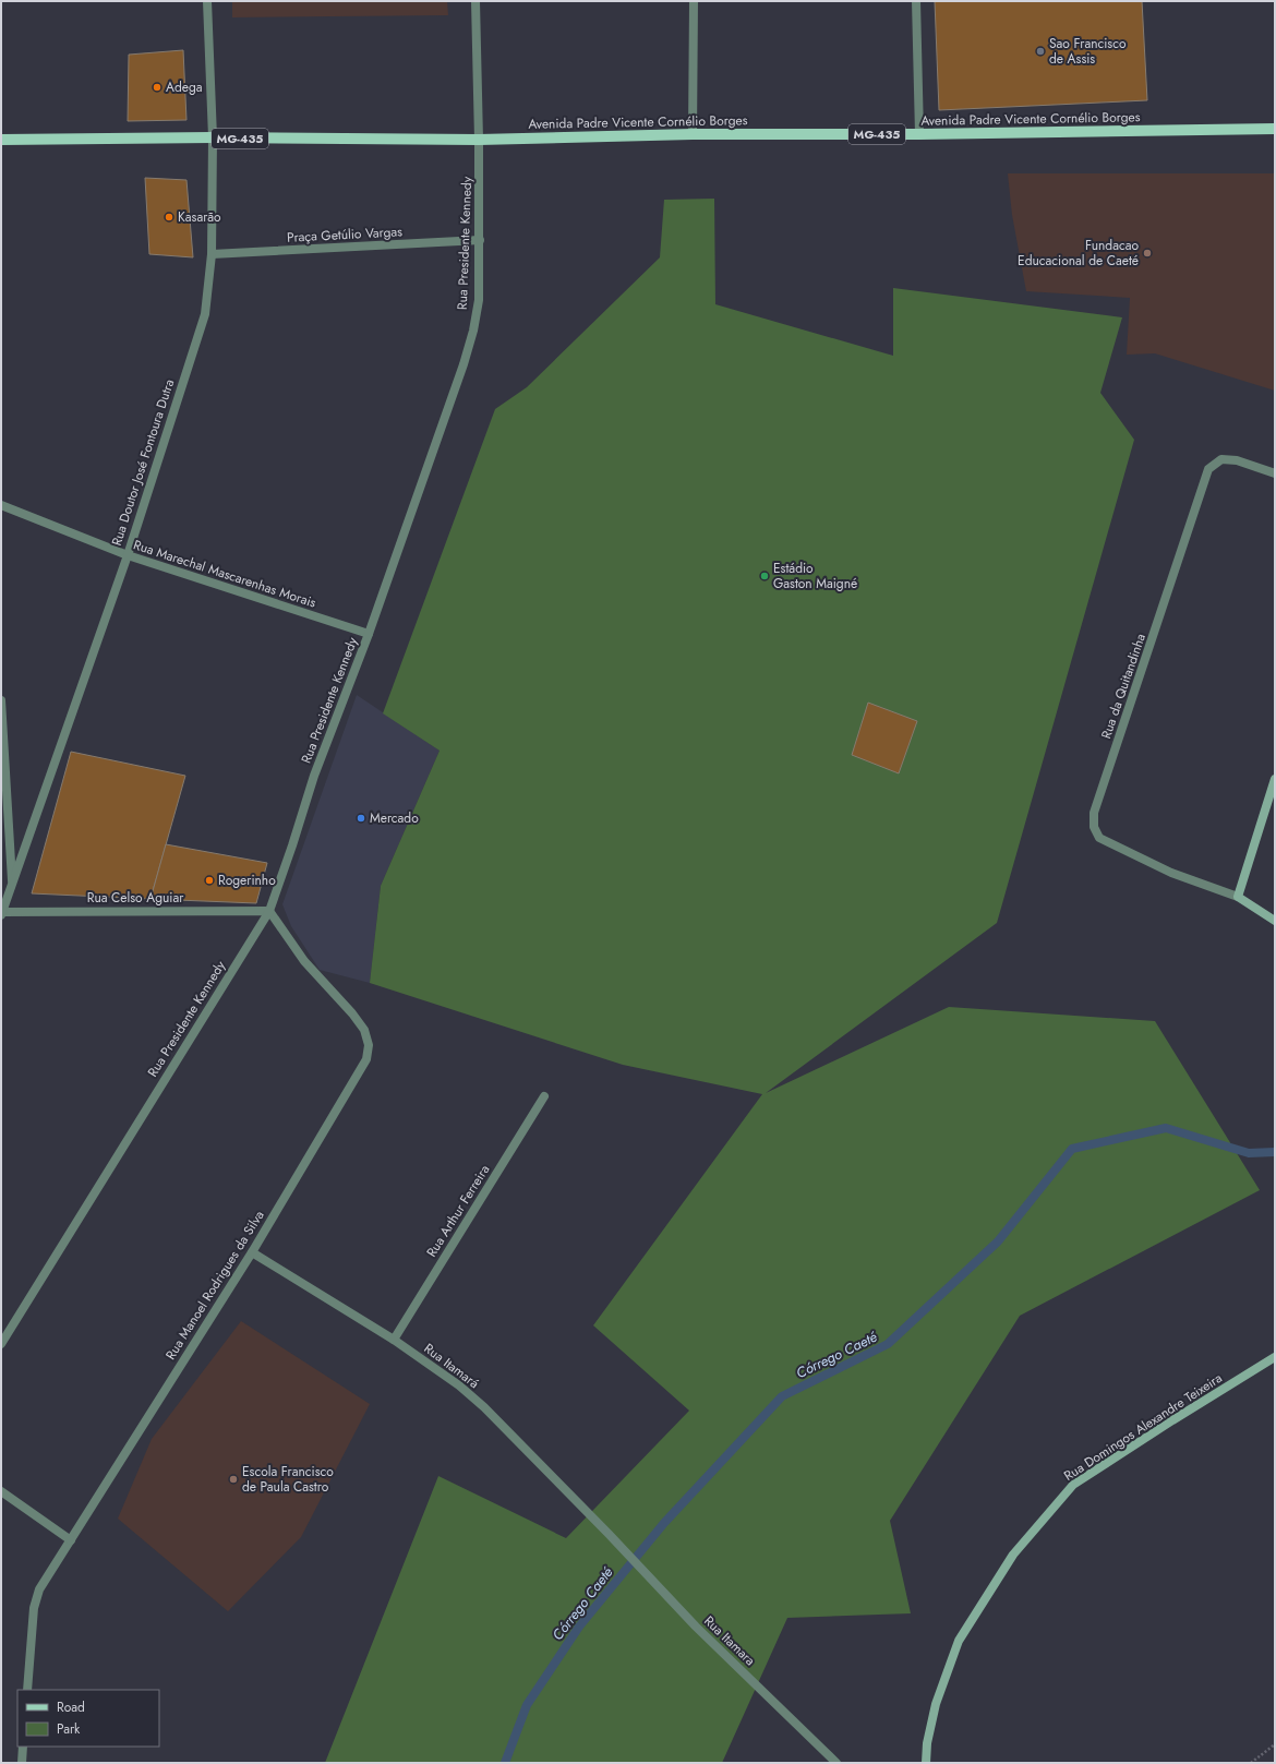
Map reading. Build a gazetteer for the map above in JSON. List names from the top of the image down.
{
  "streets": {
    "main road": ["Avenida Padre Vicente Cornélio Borges", "MG-435"],
    "street": [
      "Praça Getúlio Vargas",
      "Rua Presidente Kennedy",
      "Rua Doutor José Fontoura Dutra",
      "Rua Marechal Mascarenhas Morais",
      "Rua da Quitandinha",
      "Rua Celso Aguiar",
      "Rua Arthur Ferreira",
      "Rua Manoel Rodrigues da Silva",
      "Rua Itamará",
      "Rua Domingos Alexandre Teixeira",
      "Rua Itamara"
    ]
  },
  "crossings": [
    ["Avenida Padre Vicente Cornélio Borges", "Rua Presidente Kennedy"],
    ["Avenida Padre Vicente Cornélio Borges", "Rua Doutor José Fontoura Dutra"],
    ["Praça Getúlio Vargas", "Rua Presidente Kennedy"],
    ["Praça Getúlio Vargas", "Rua Doutor José Fontoura Dutra"],
    ["Rua Presidente Kennedy", "Rua Marechal Mascarenhas Morais"],
    ["Rua Presidente Kennedy", "Rua Celso Aguiar"],
    ["Rua Presidente Kennedy", "Rua Manoel Rodrigues da Silva"],
    ["Rua Doutor José Fontoura Dutra", "Rua Marechal Mascarenhas Morais"],
    ["Rua Doutor José Fontoura Dutra", "Rua Celso Aguiar"],
    ["Rua Celso Aguiar", "Rua Manoel Rodrigues da Silva"],
    ["Rua Arthur Ferreira", "Rua Itamará"],
    ["Rua Manoel Rodrigues da Silva", "Rua Itamará"],
    ["Rua Itamará", "Rua Itamara"]
  ],
  "water": ["Córrego Caeté"],
  "places": [
    "Sao Francisco de Assis",
    "Adega",
    "Kasarão",
    "Fundacao Educacional de Caeté",
    "Estádio Gaston Maigné",
    "Mercado",
    "Rogerinho",
    "Escola Francisco de Paula Castro"
  ],
  "legend": ["Road", "Park"]
}
